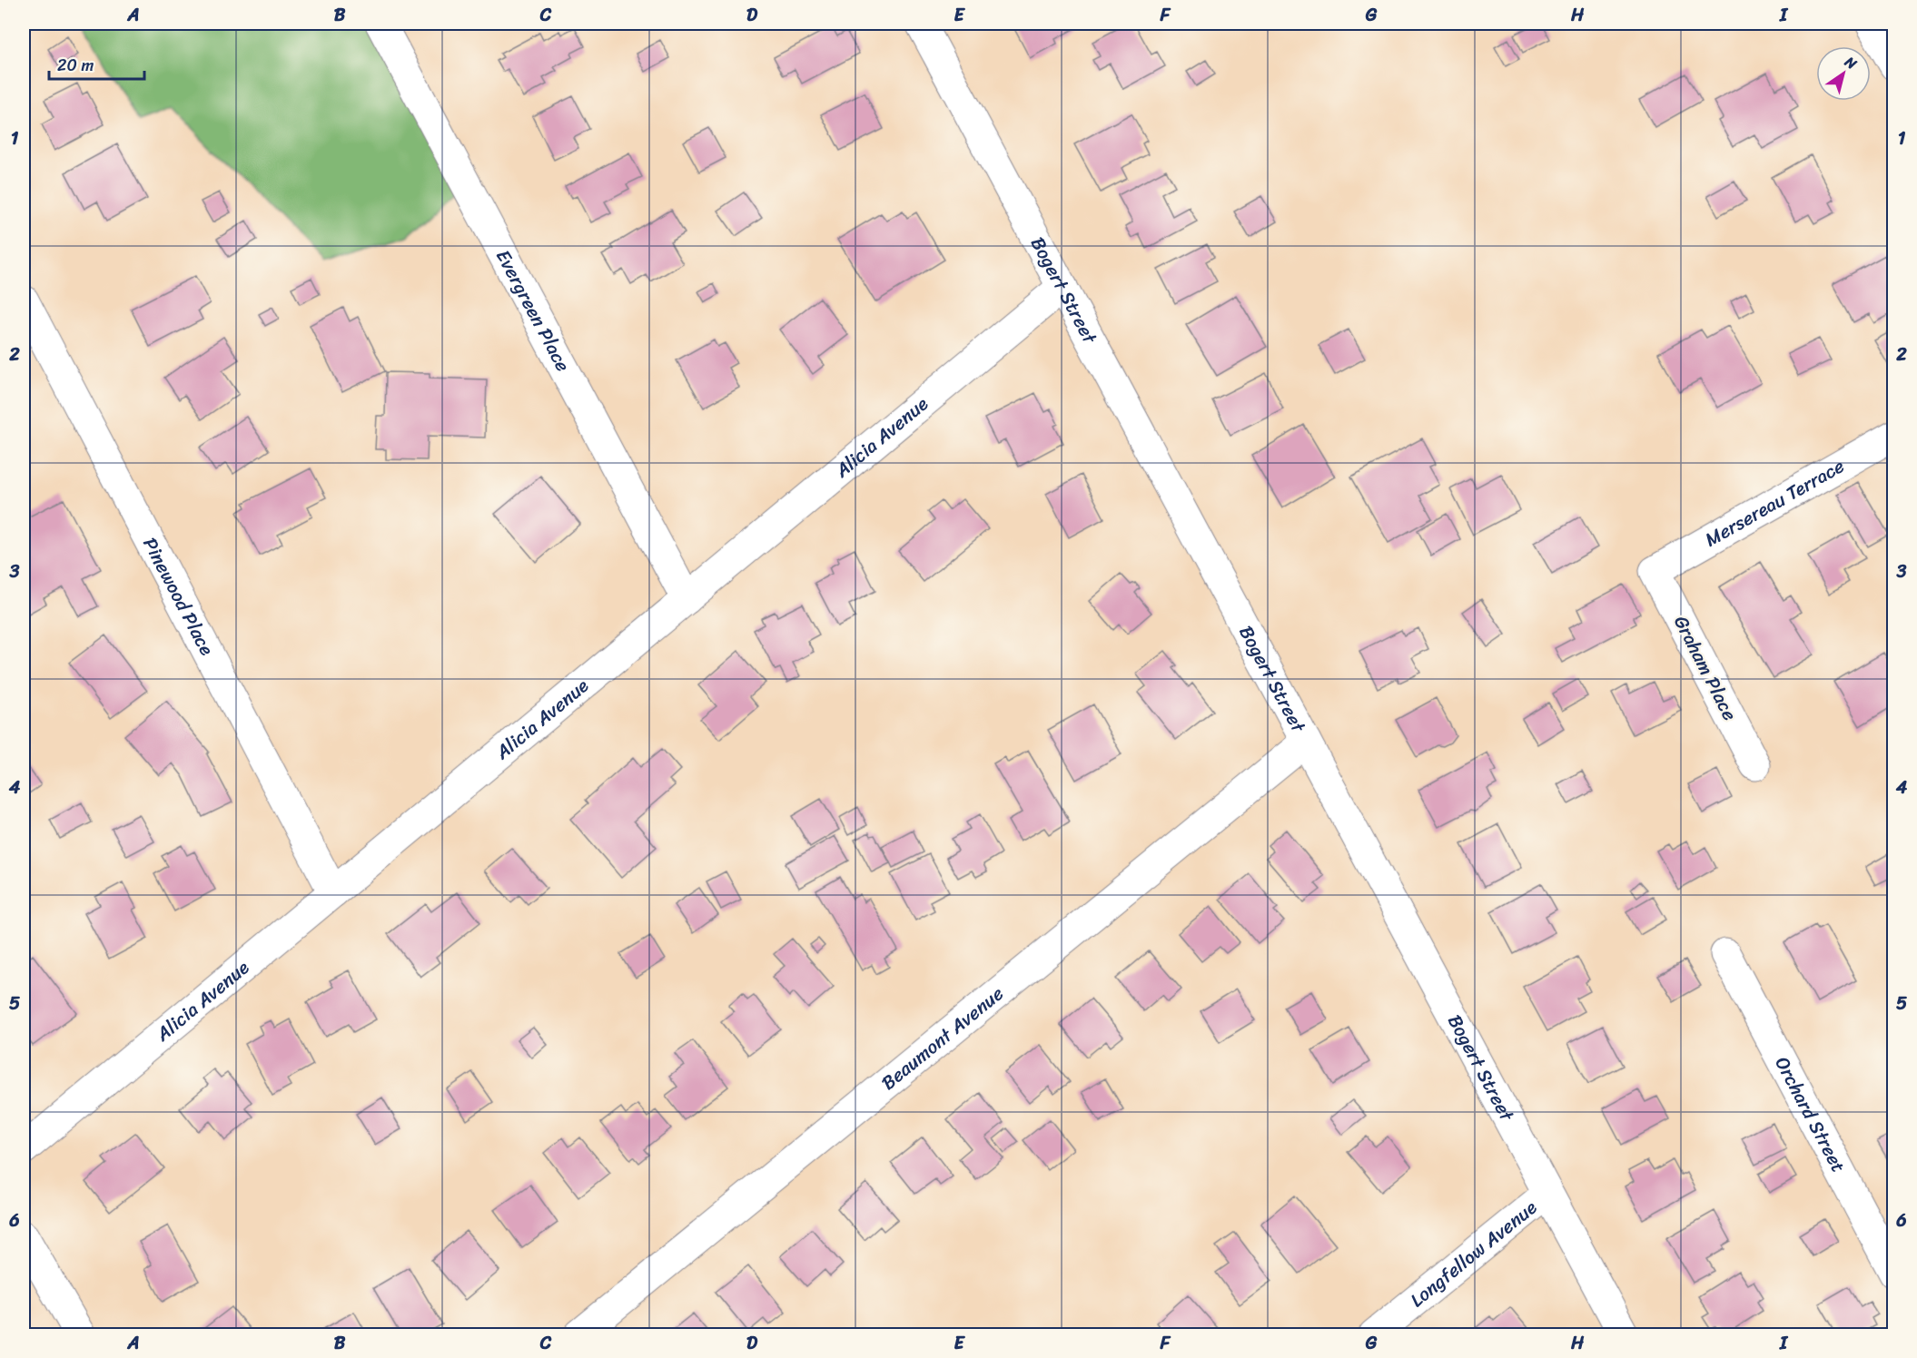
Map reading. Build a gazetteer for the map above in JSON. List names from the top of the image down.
{
  "streets": {
    "street": [
      "Bogert Street",
      "Evergreen Place",
      "Alicia Avenue",
      "Mersereau Terrace",
      "Pinewood Place",
      "Graham Place",
      "Beaumont Avenue",
      "Orchard Street",
      "Longfellow Avenue"
    ]
  },
  "crossings": [
    ["Bogert Street", "Alicia Avenue"],
    ["Bogert Street", "Beaumont Avenue"],
    ["Bogert Street", "Longfellow Avenue"],
    ["Evergreen Place", "Alicia Avenue"],
    ["Alicia Avenue", "Pinewood Place"],
    ["Mersereau Terrace", "Graham Place"]
  ],
  "scale_bar": "20 m",
  "north": "top right",
  "grid": {
    "columns": [
      "A",
      "B",
      "C",
      "D",
      "E",
      "F",
      "G",
      "H",
      "I"
    ],
    "rows": [
      "1",
      "2",
      "3",
      "4",
      "5",
      "6"
    ]
  }
}
